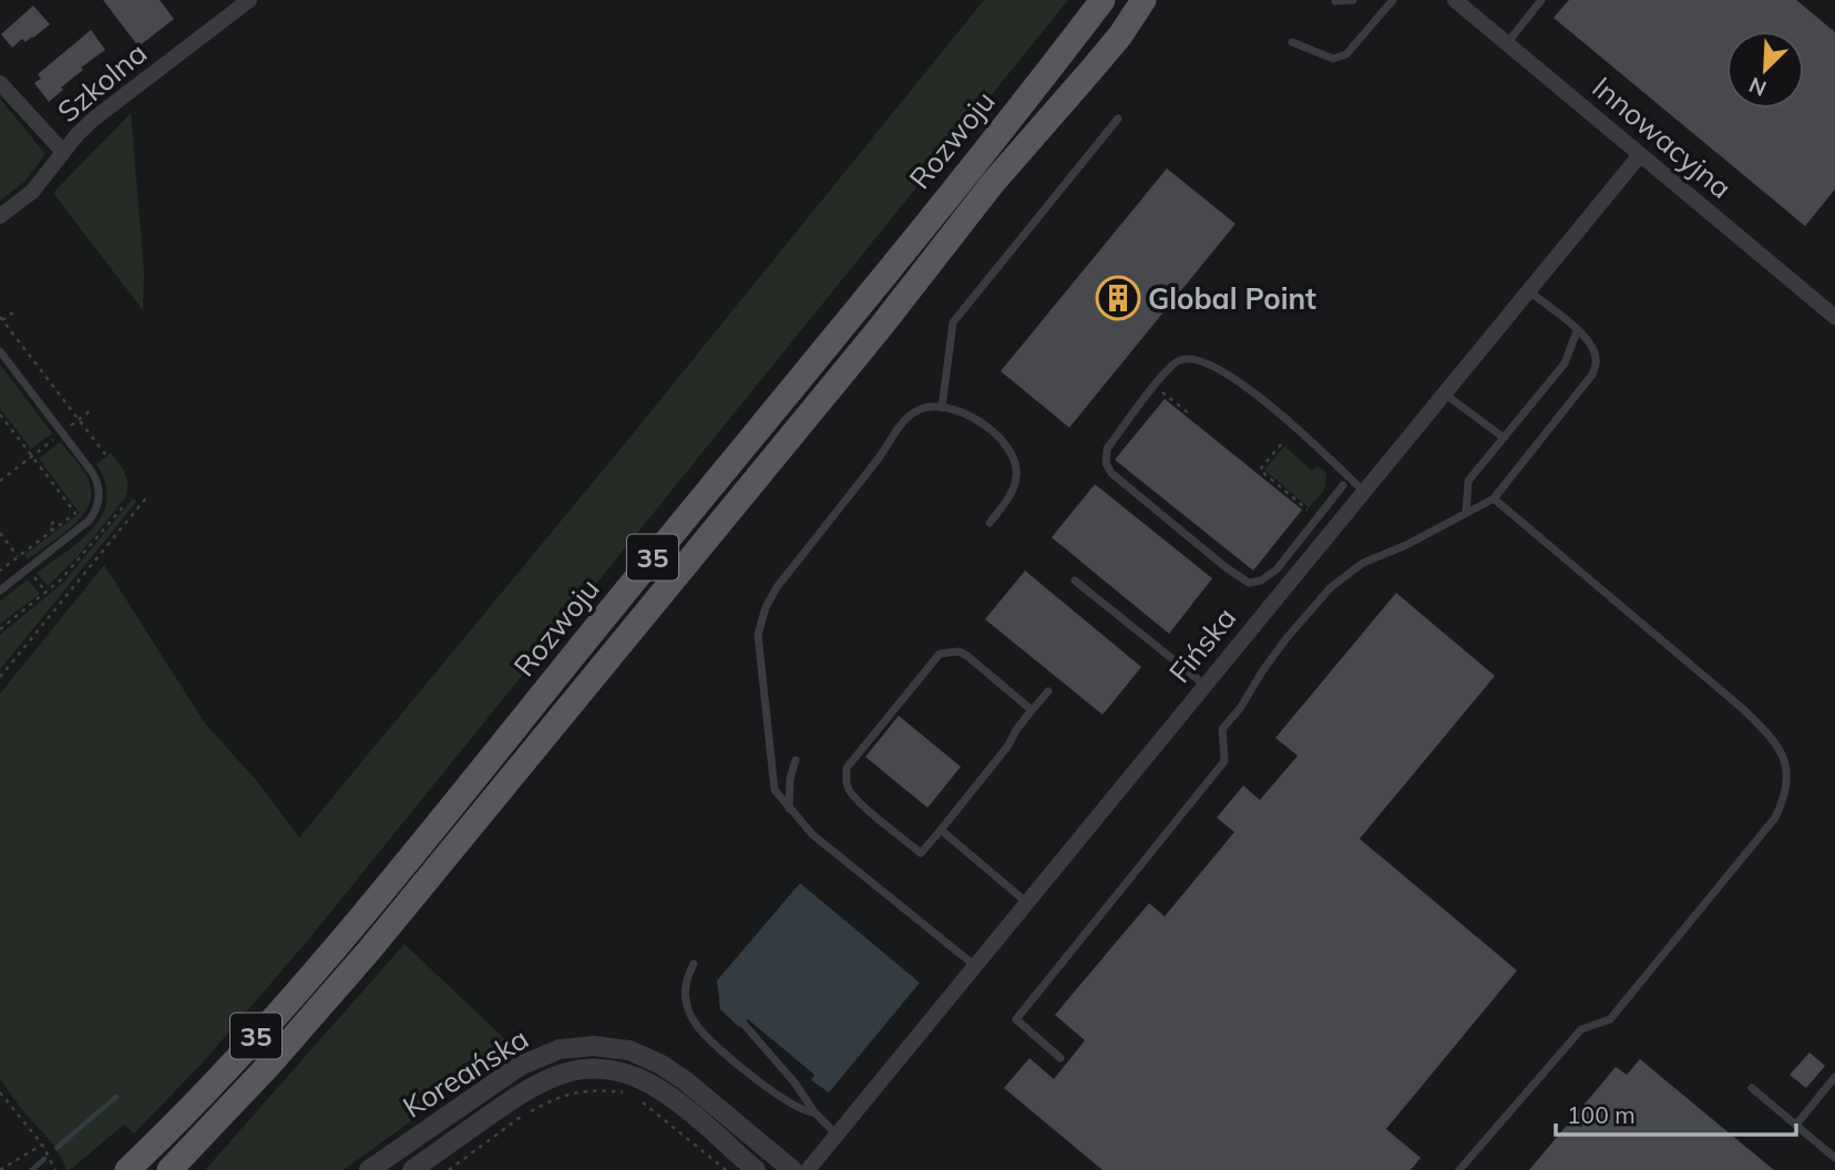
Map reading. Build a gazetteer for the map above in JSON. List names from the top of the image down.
{
  "streets": {
    "main road": ["Rozwoju", "35"],
    "street": [
      "Szkolna",
      "Innowacyjna",
      "Fińska",
      "Koreańska"
    ]
  },
  "crossings": [
    ["Innowacyjna", "Fińska"]
  ],
  "places": {
    "building": ["Global Point"]
  },
  "scale_bar": "100 m",
  "north": "bottom left"
}
